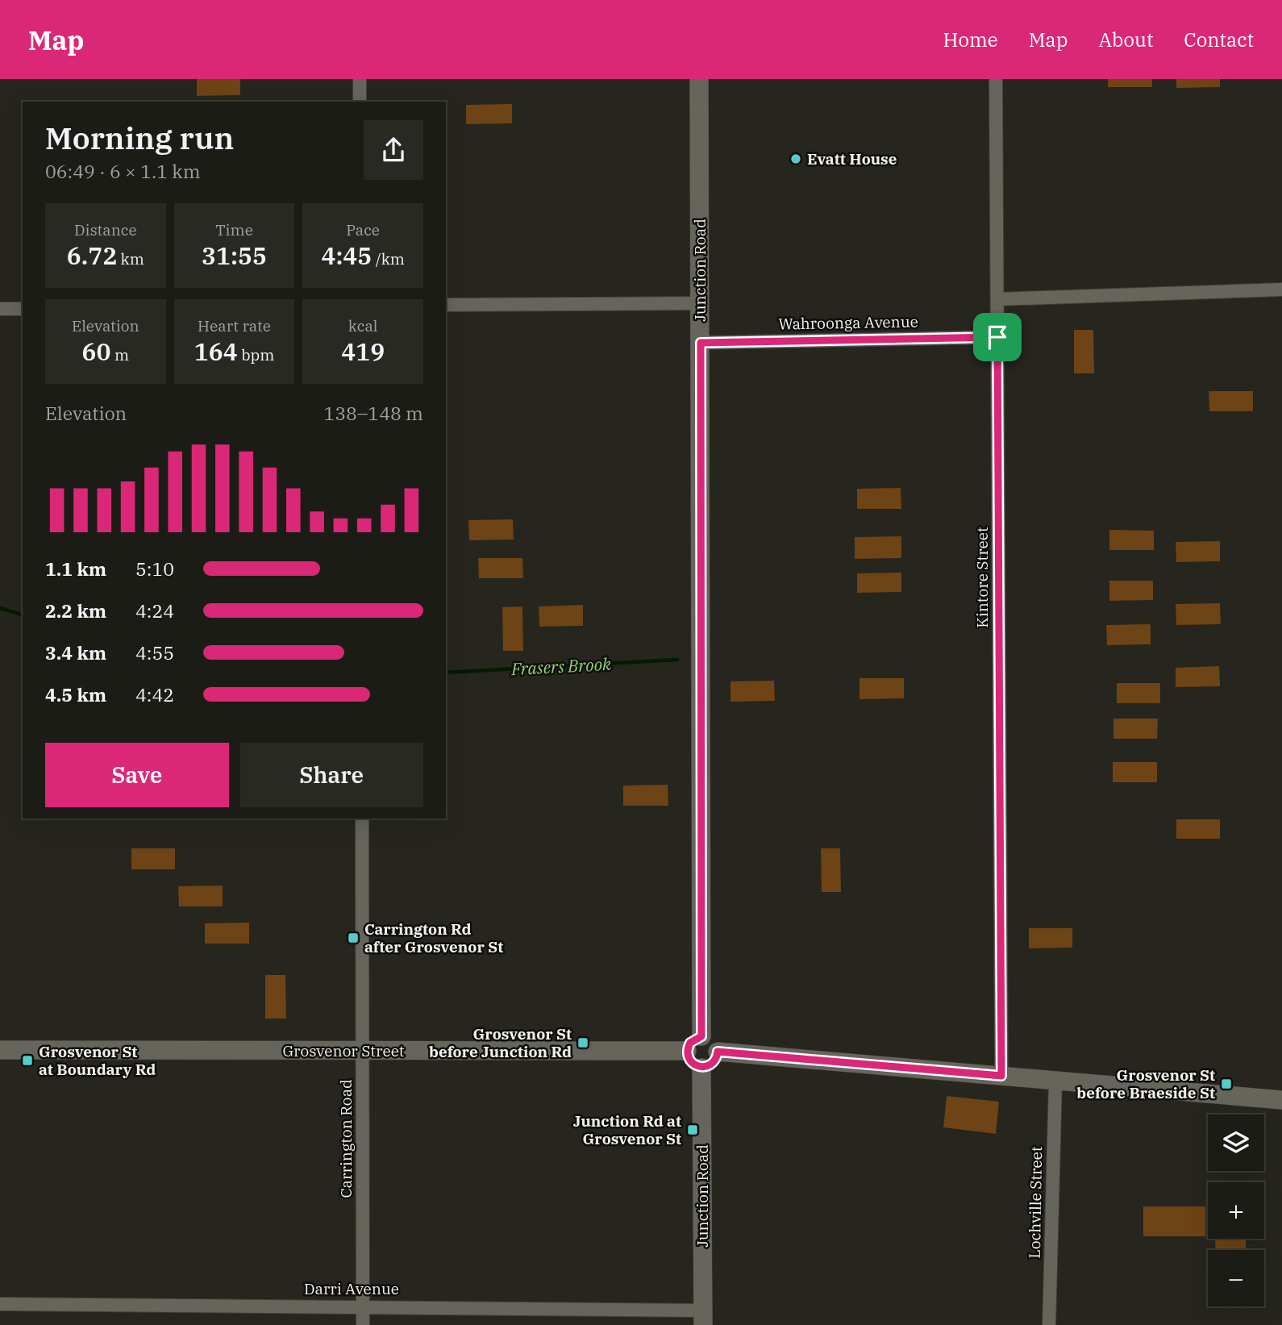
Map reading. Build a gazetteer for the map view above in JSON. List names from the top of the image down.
{
  "streets": {
    "main road": ["Junction Road", "Grosvenor Street"],
    "street": [
      "Wahroonga Avenue",
      "Kintore Street",
      "Carrington Road",
      "Lochville Street",
      "Darri Avenue"
    ]
  },
  "crossings": [
    ["Junction Road", "Wahroonga Avenue"],
    ["Junction Road", "Grosvenor Street"],
    ["Junction Road", "Darri Avenue"],
    ["Wahroonga Avenue", "Kintore Street"],
    ["Grosvenor Street", "Carrington Road"],
    ["Carrington Road", "Darri Avenue"]
  ],
  "water": ["Frasers Brook"],
  "places": {
    "other": ["Evatt House"],
    "transit": [
      "Carrington Rd after Grosvenor St",
      "Grosvenor St before Junction Rd",
      "Grosvenor St at Boundary Rd",
      "Grosvenor St before Braeside St",
      "Junction Rd at Grosvenor St"
    ]
  },
  "page": {
    "header": "Map",
    "nav": [
      "Home",
      "Map",
      "About",
      "Contact"
    ],
    "heading": ["Morning run", "06:49 · 6 × 1.1 km"],
    "stats": [
      ["Distance", "6.72 km"],
      ["Time", "31:55"],
      ["Pace", "4:45 /km"],
      ["Elevation", "60 m"],
      ["Heart rate", "164 bpm"],
      ["kcal", "419"]
    ],
    "chart": ["Elevation", "138–148 m"],
    "list": [
      {
        "name": "1.1 km",
        "note": "5:10"
      },
      {
        "name": "2.2 km",
        "note": "4:24"
      },
      {
        "name": "3.4 km",
        "note": "4:55"
      },
      {
        "name": "4.5 km",
        "note": "4:42"
      }
    ],
    "buttons": ["Save", "Share"],
    "map_buttons": ["+", "−"]
  }
}
